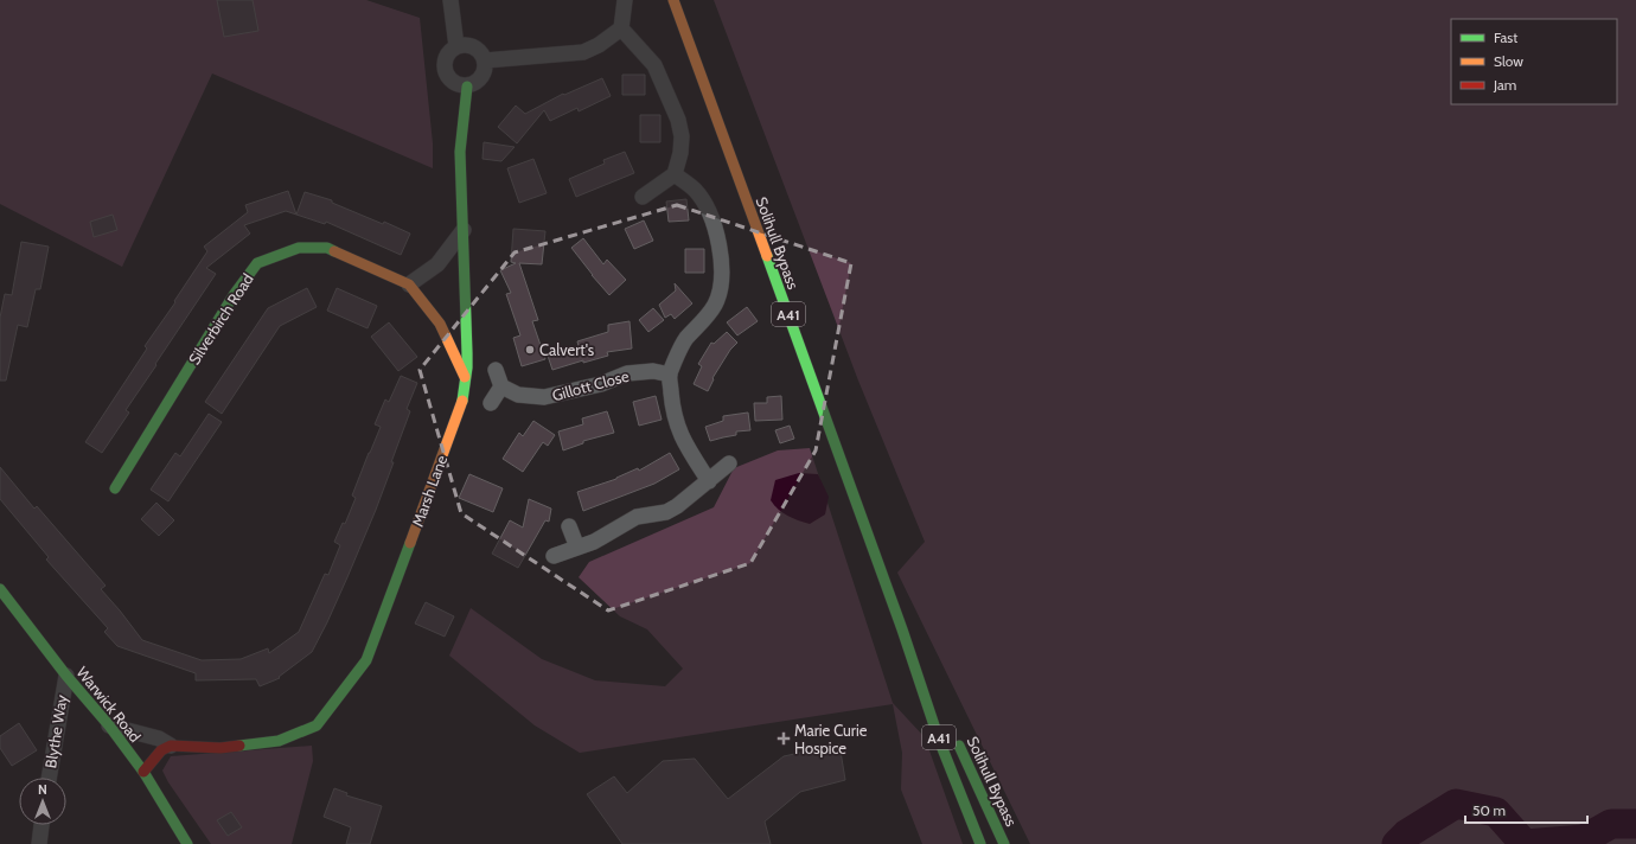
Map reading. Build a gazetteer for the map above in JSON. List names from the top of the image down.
{
  "streets": {
    "main road": [
      "Solihull Bypass",
      "A41",
      "Silverbirch Road",
      "Marsh Lane",
      "Warwick Road"
    ],
    "street": ["Gillott Close", "Blythe Way"]
  },
  "crossings": [
    ["Silverbirch Road", "Marsh Lane"],
    ["Marsh Lane", "Warwick Road"],
    ["Warwick Road", "Blythe Way"]
  ],
  "places": {
    "other": ["Calvert's"],
    "health": ["Marie Curie Hospice"]
  },
  "legend": ["Fast", "Slow", "Jam"],
  "scale_bar": "50 m",
  "north": "top"
}
